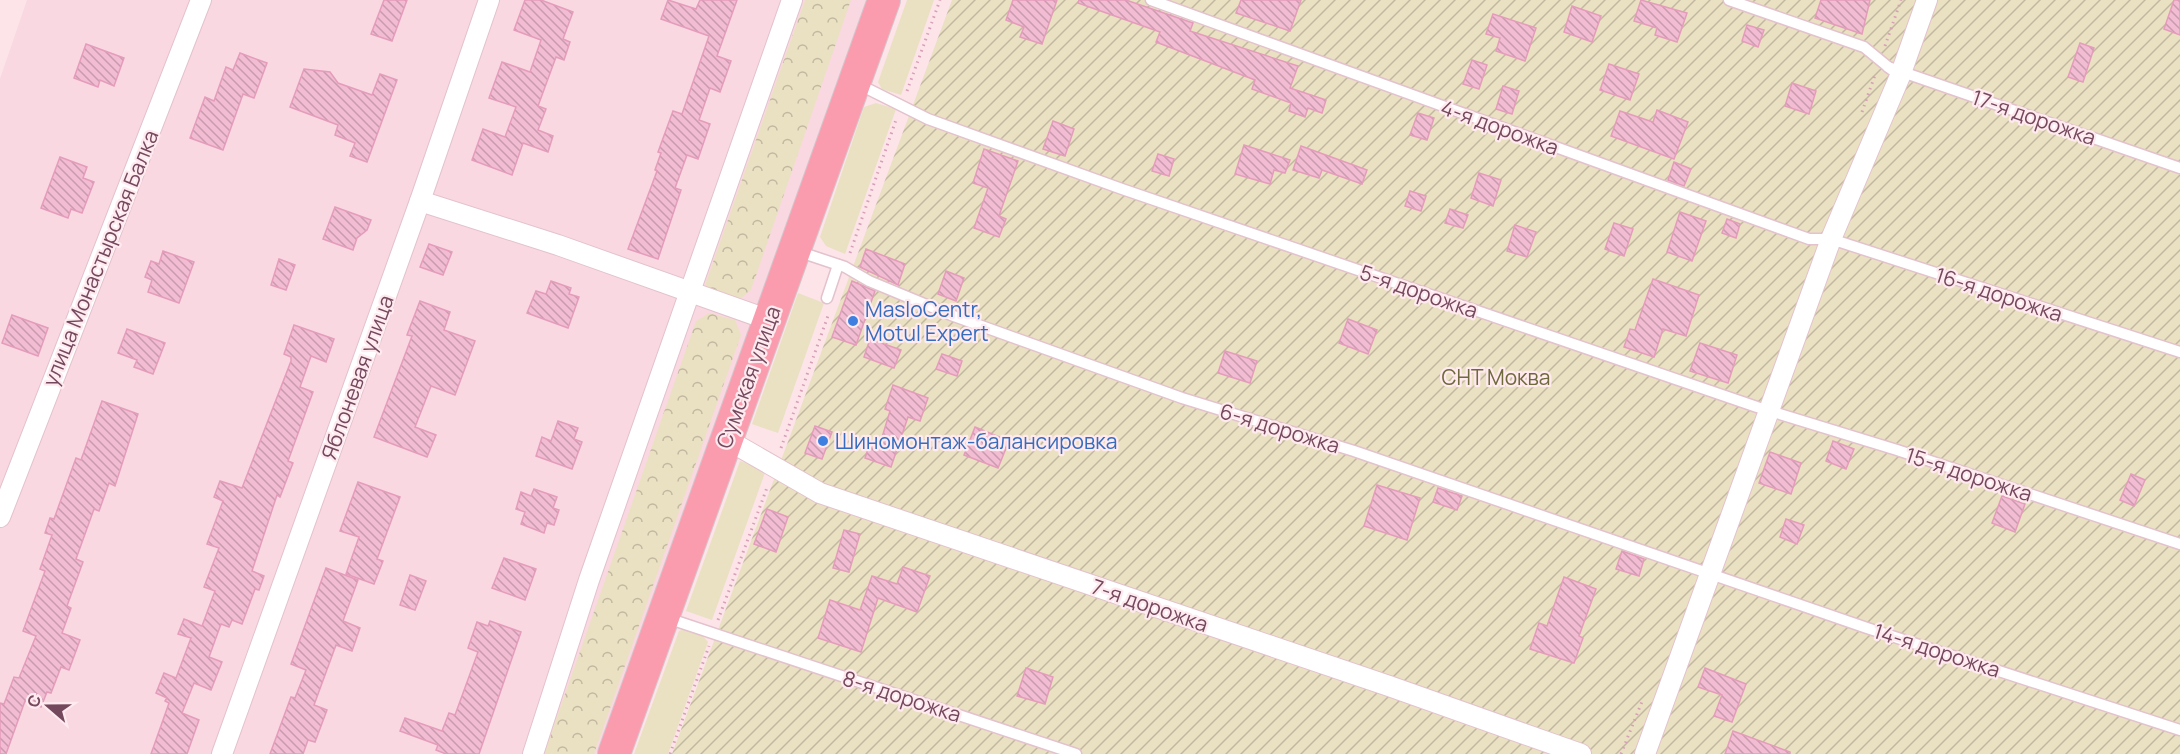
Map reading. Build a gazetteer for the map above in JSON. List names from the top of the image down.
{
  "streets": {
    "main road": ["Сумская улица"],
    "street": ["улица Монастырская Балка", "Яблоневая улица", "7-я дорожка"],
    "lane": [
      "17-я дорожка",
      "4-я дорожка",
      "5-я дорожка",
      "16-я дорожка",
      "6-я дорожка",
      "15-я дорожка",
      "14-я дорожка",
      "8-я дорожка"
    ]
  },
  "crossings": [
    ["4-я дорожка", "16-я дорожка"],
    ["5-я дорожка", "Сумская улица"],
    ["5-я дорожка", "15-я дорожка"],
    ["Сумская улица", "6-я дорожка"],
    ["Сумская улица", "7-я дорожка"],
    ["Сумская улица", "8-я дорожка"],
    ["6-я дорожка", "14-я дорожка"]
  ],
  "parks": ["СНТ Моква"],
  "places": ["MasloCentr, Motul Expert", "Шиномонтаж-балансировка"],
  "north": "left"
}
